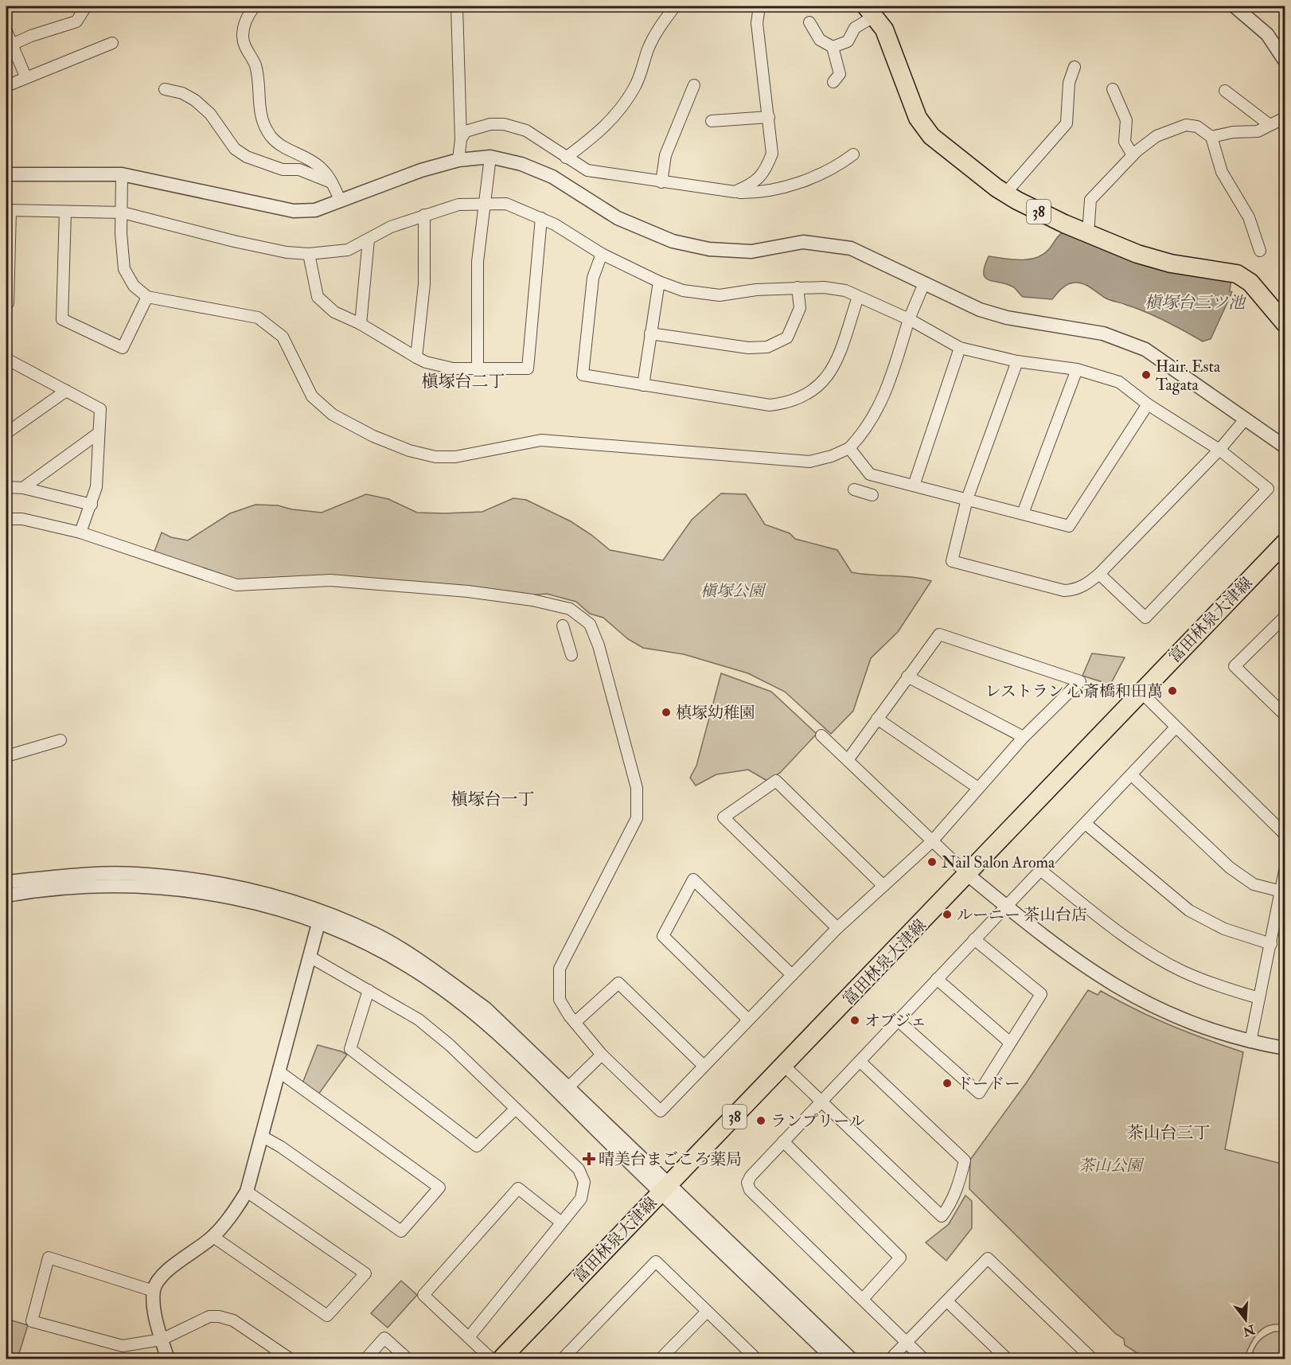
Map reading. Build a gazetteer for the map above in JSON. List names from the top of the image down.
{
  "streets": {
    "main road": ["38", "富田林泉大津線"]
  },
  "districts": ["槇塚台二丁", "槇塚台一丁", "茶山台三丁"],
  "water": ["槇塚台三ツ池"],
  "parks": ["槇塚公園", "茶山公園"],
  "places": {
    "other": [
      "Hair. Esta Tagata",
      "レストラン 心斎橋和田萬",
      "槙塚幼稚園",
      "Nail Salon Aroma",
      "ルーニー 茶山台店",
      "オブジェ",
      "ドードー",
      "ランプリール"
    ],
    "health": ["晴美台まごころ薬局"]
  },
  "north": "bottom"
}
